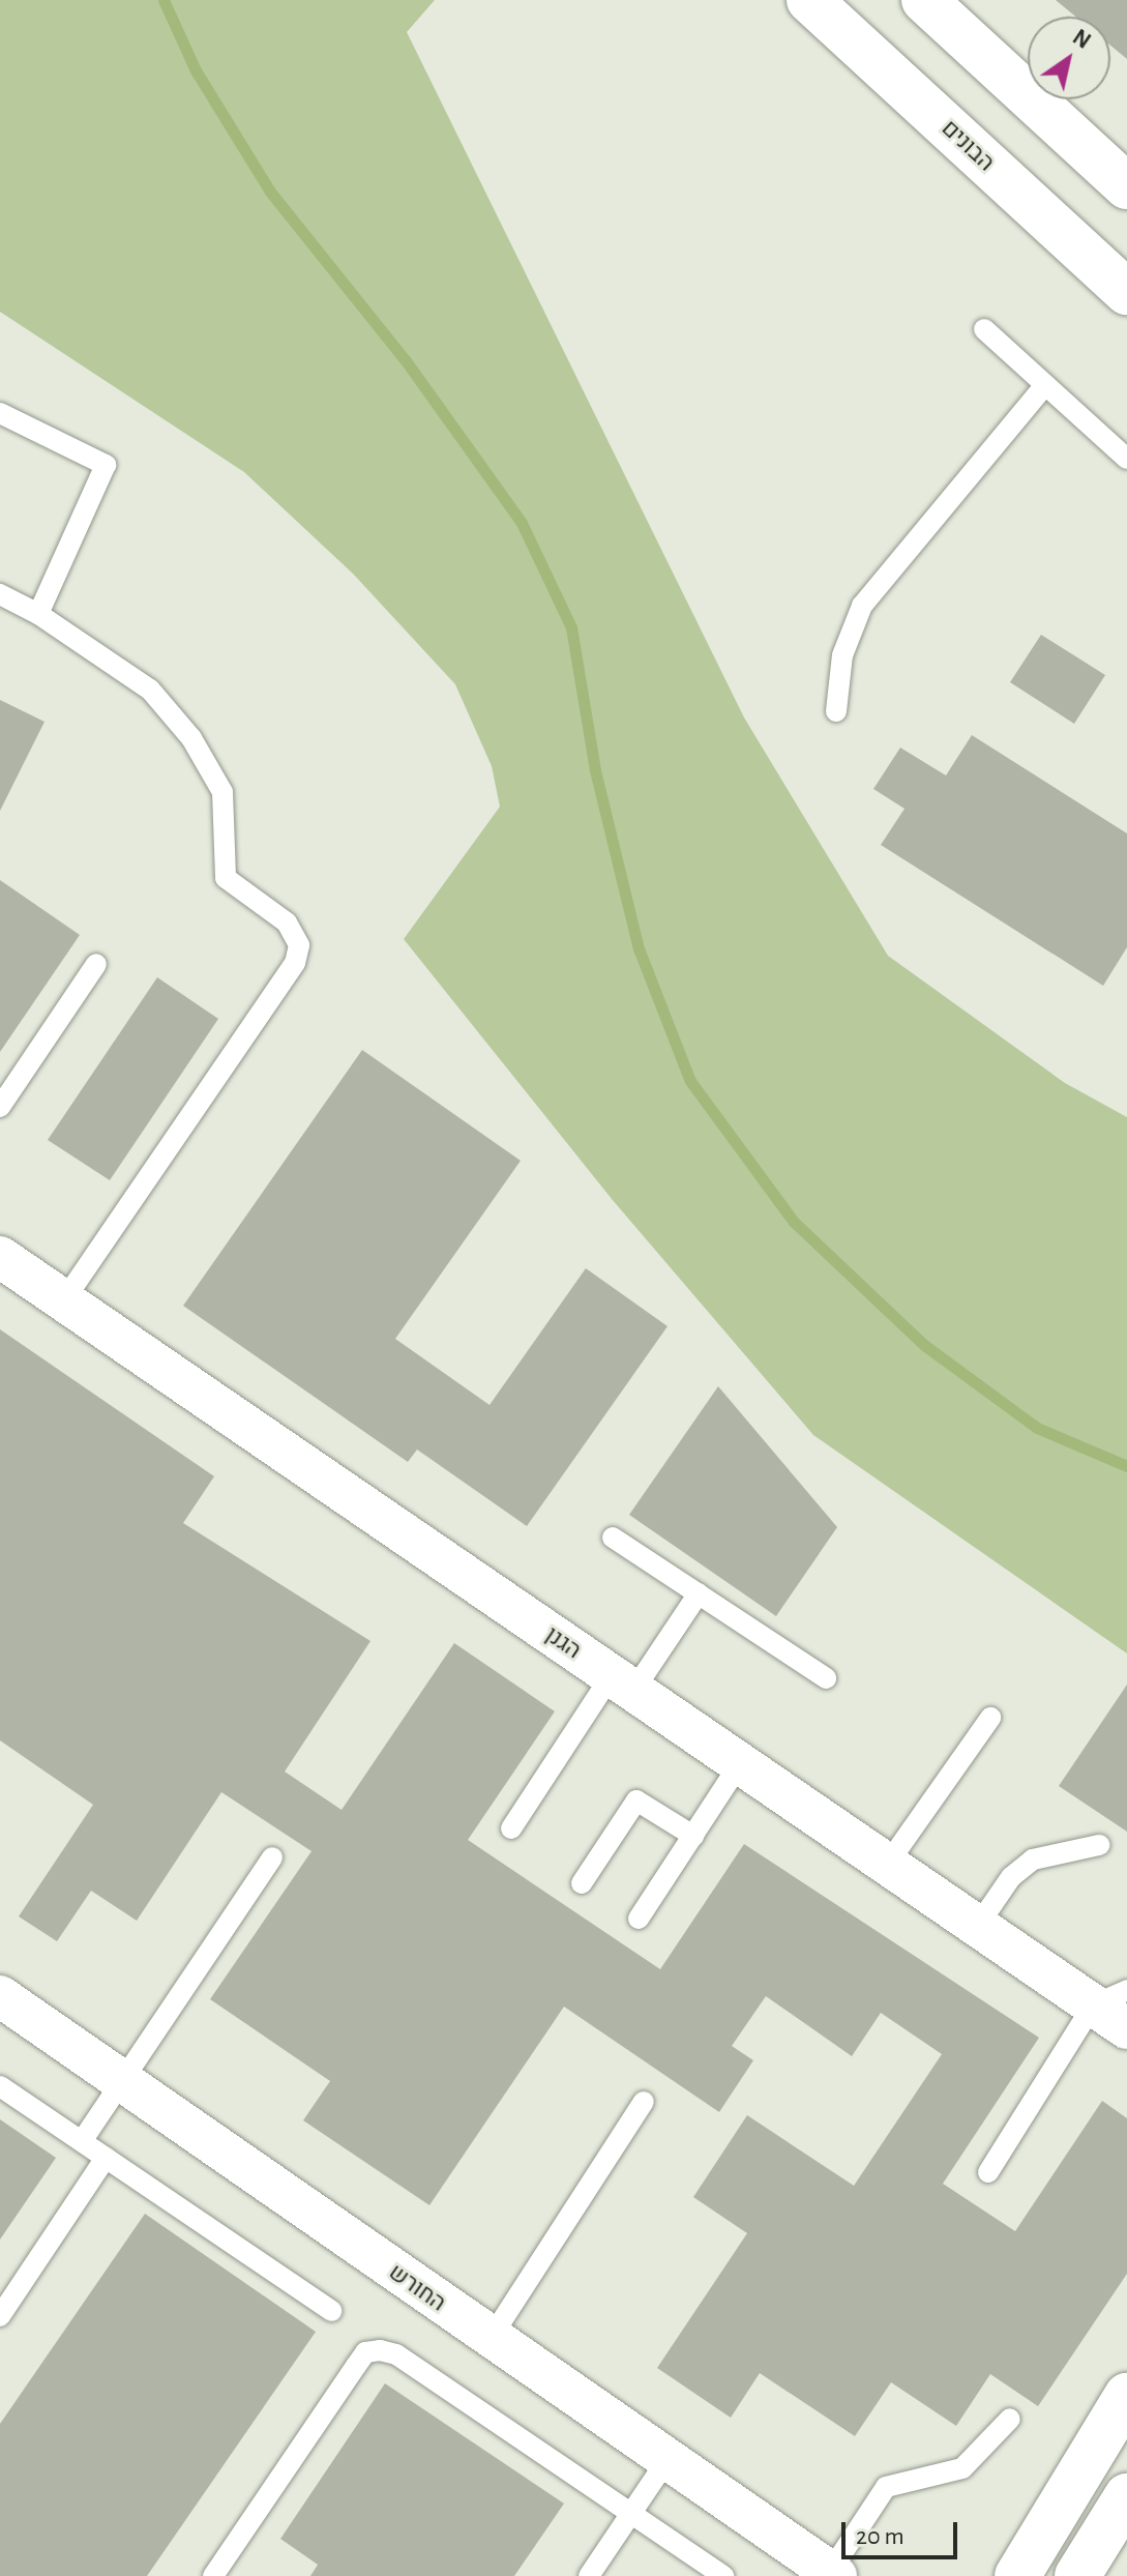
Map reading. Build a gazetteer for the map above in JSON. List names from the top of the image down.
{
  "streets": {
    "street": ["הבונים", "הגנן", "החורש"]
  },
  "scale_bar": "20 m",
  "north": "top right"
}
